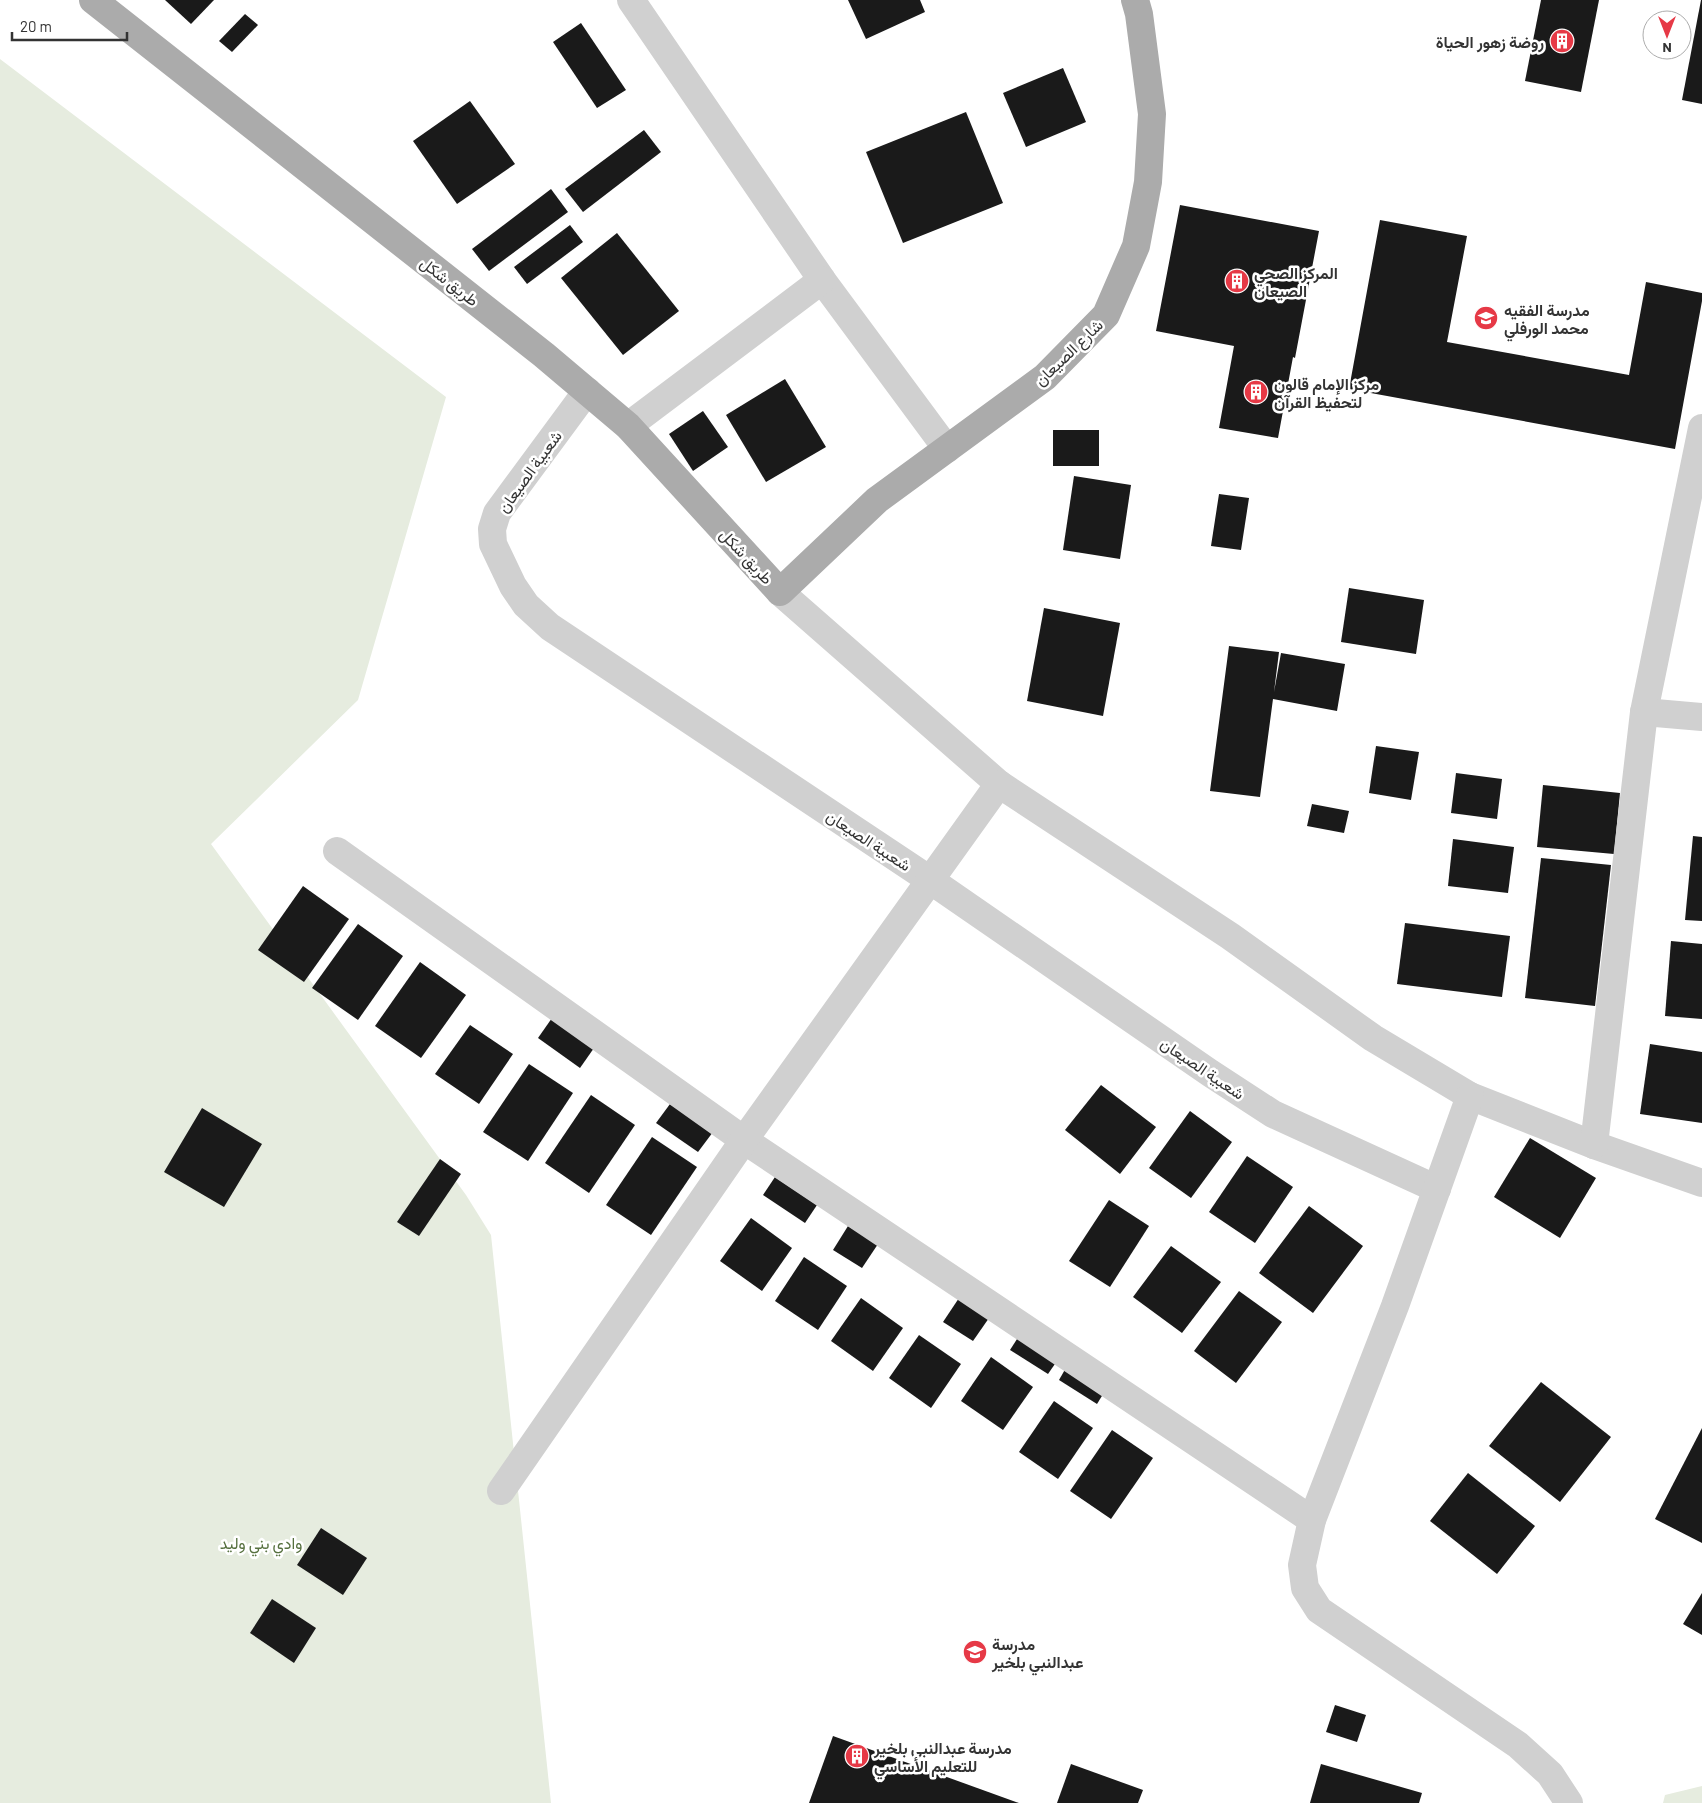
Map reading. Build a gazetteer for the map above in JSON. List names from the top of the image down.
{
  "streets": {
    "main road": ["طريق شكل", "شارع الصيعان"],
    "street": ["شعبية الصيعان"]
  },
  "crossings": [
    ["طريق شكل", "شارع الصيعان"],
    ["طريق شكل", "شعبية الصيعان"]
  ],
  "parks": ["وادي بني وليد"],
  "places": {
    "building": [
      "روضة زهور الحياة",
      "المركز الصحي الصيعان",
      "مركز الإمام قالون لتحفيظ القرآن",
      "مدرسة عبدالنبي بلخير للتعليم الأساسي"
    ],
    "school or university": ["مدرسة الفقيه محمد الورفلي", "مدرسة عبدالنبي بلخير"]
  },
  "scale_bar": "20 m",
  "north": "bottom"
}
